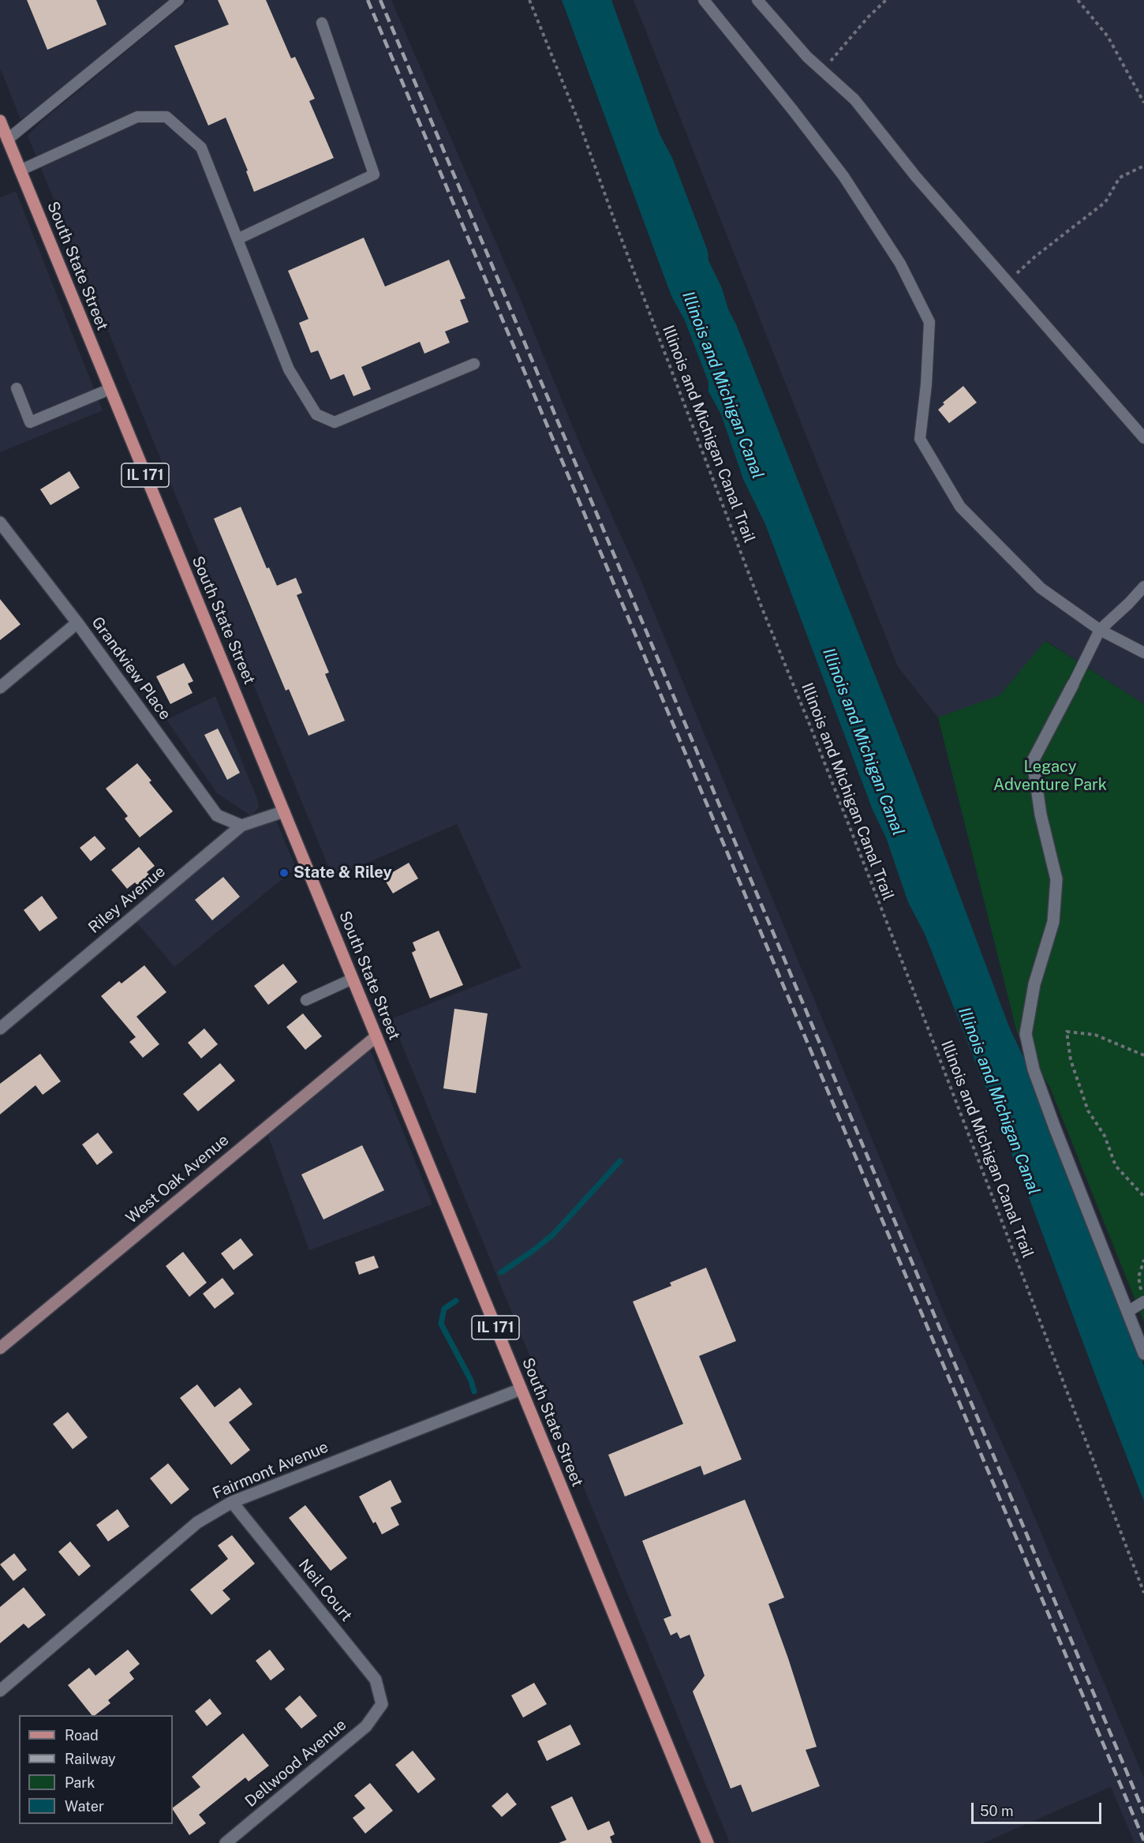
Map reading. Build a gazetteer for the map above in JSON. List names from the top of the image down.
{
  "streets": {
    "main road": ["South State Street", "IL 171"],
    "street": [
      "Grandview Place",
      "Riley Avenue",
      "West Oak Avenue",
      "Fairmont Avenue",
      "Neil Court",
      "Dellwood Avenue"
    ],
    "path": ["Illinois and Michigan Canal Trail"]
  },
  "crossings": [
    ["South State Street", "Riley Avenue"],
    ["South State Street", "West Oak Avenue"],
    ["South State Street", "Fairmont Avenue"],
    ["Grandview Place", "Riley Avenue"],
    ["Fairmont Avenue", "Neil Court"],
    ["Neil Court", "Dellwood Avenue"]
  ],
  "water": ["Illinois and Michigan Canal"],
  "parks": ["Legacy Adventure Park"],
  "places": ["State & Riley"],
  "legend": [
    "Road",
    "Railway",
    "Park",
    "Water"
  ],
  "scale_bar": "50 m"
}
